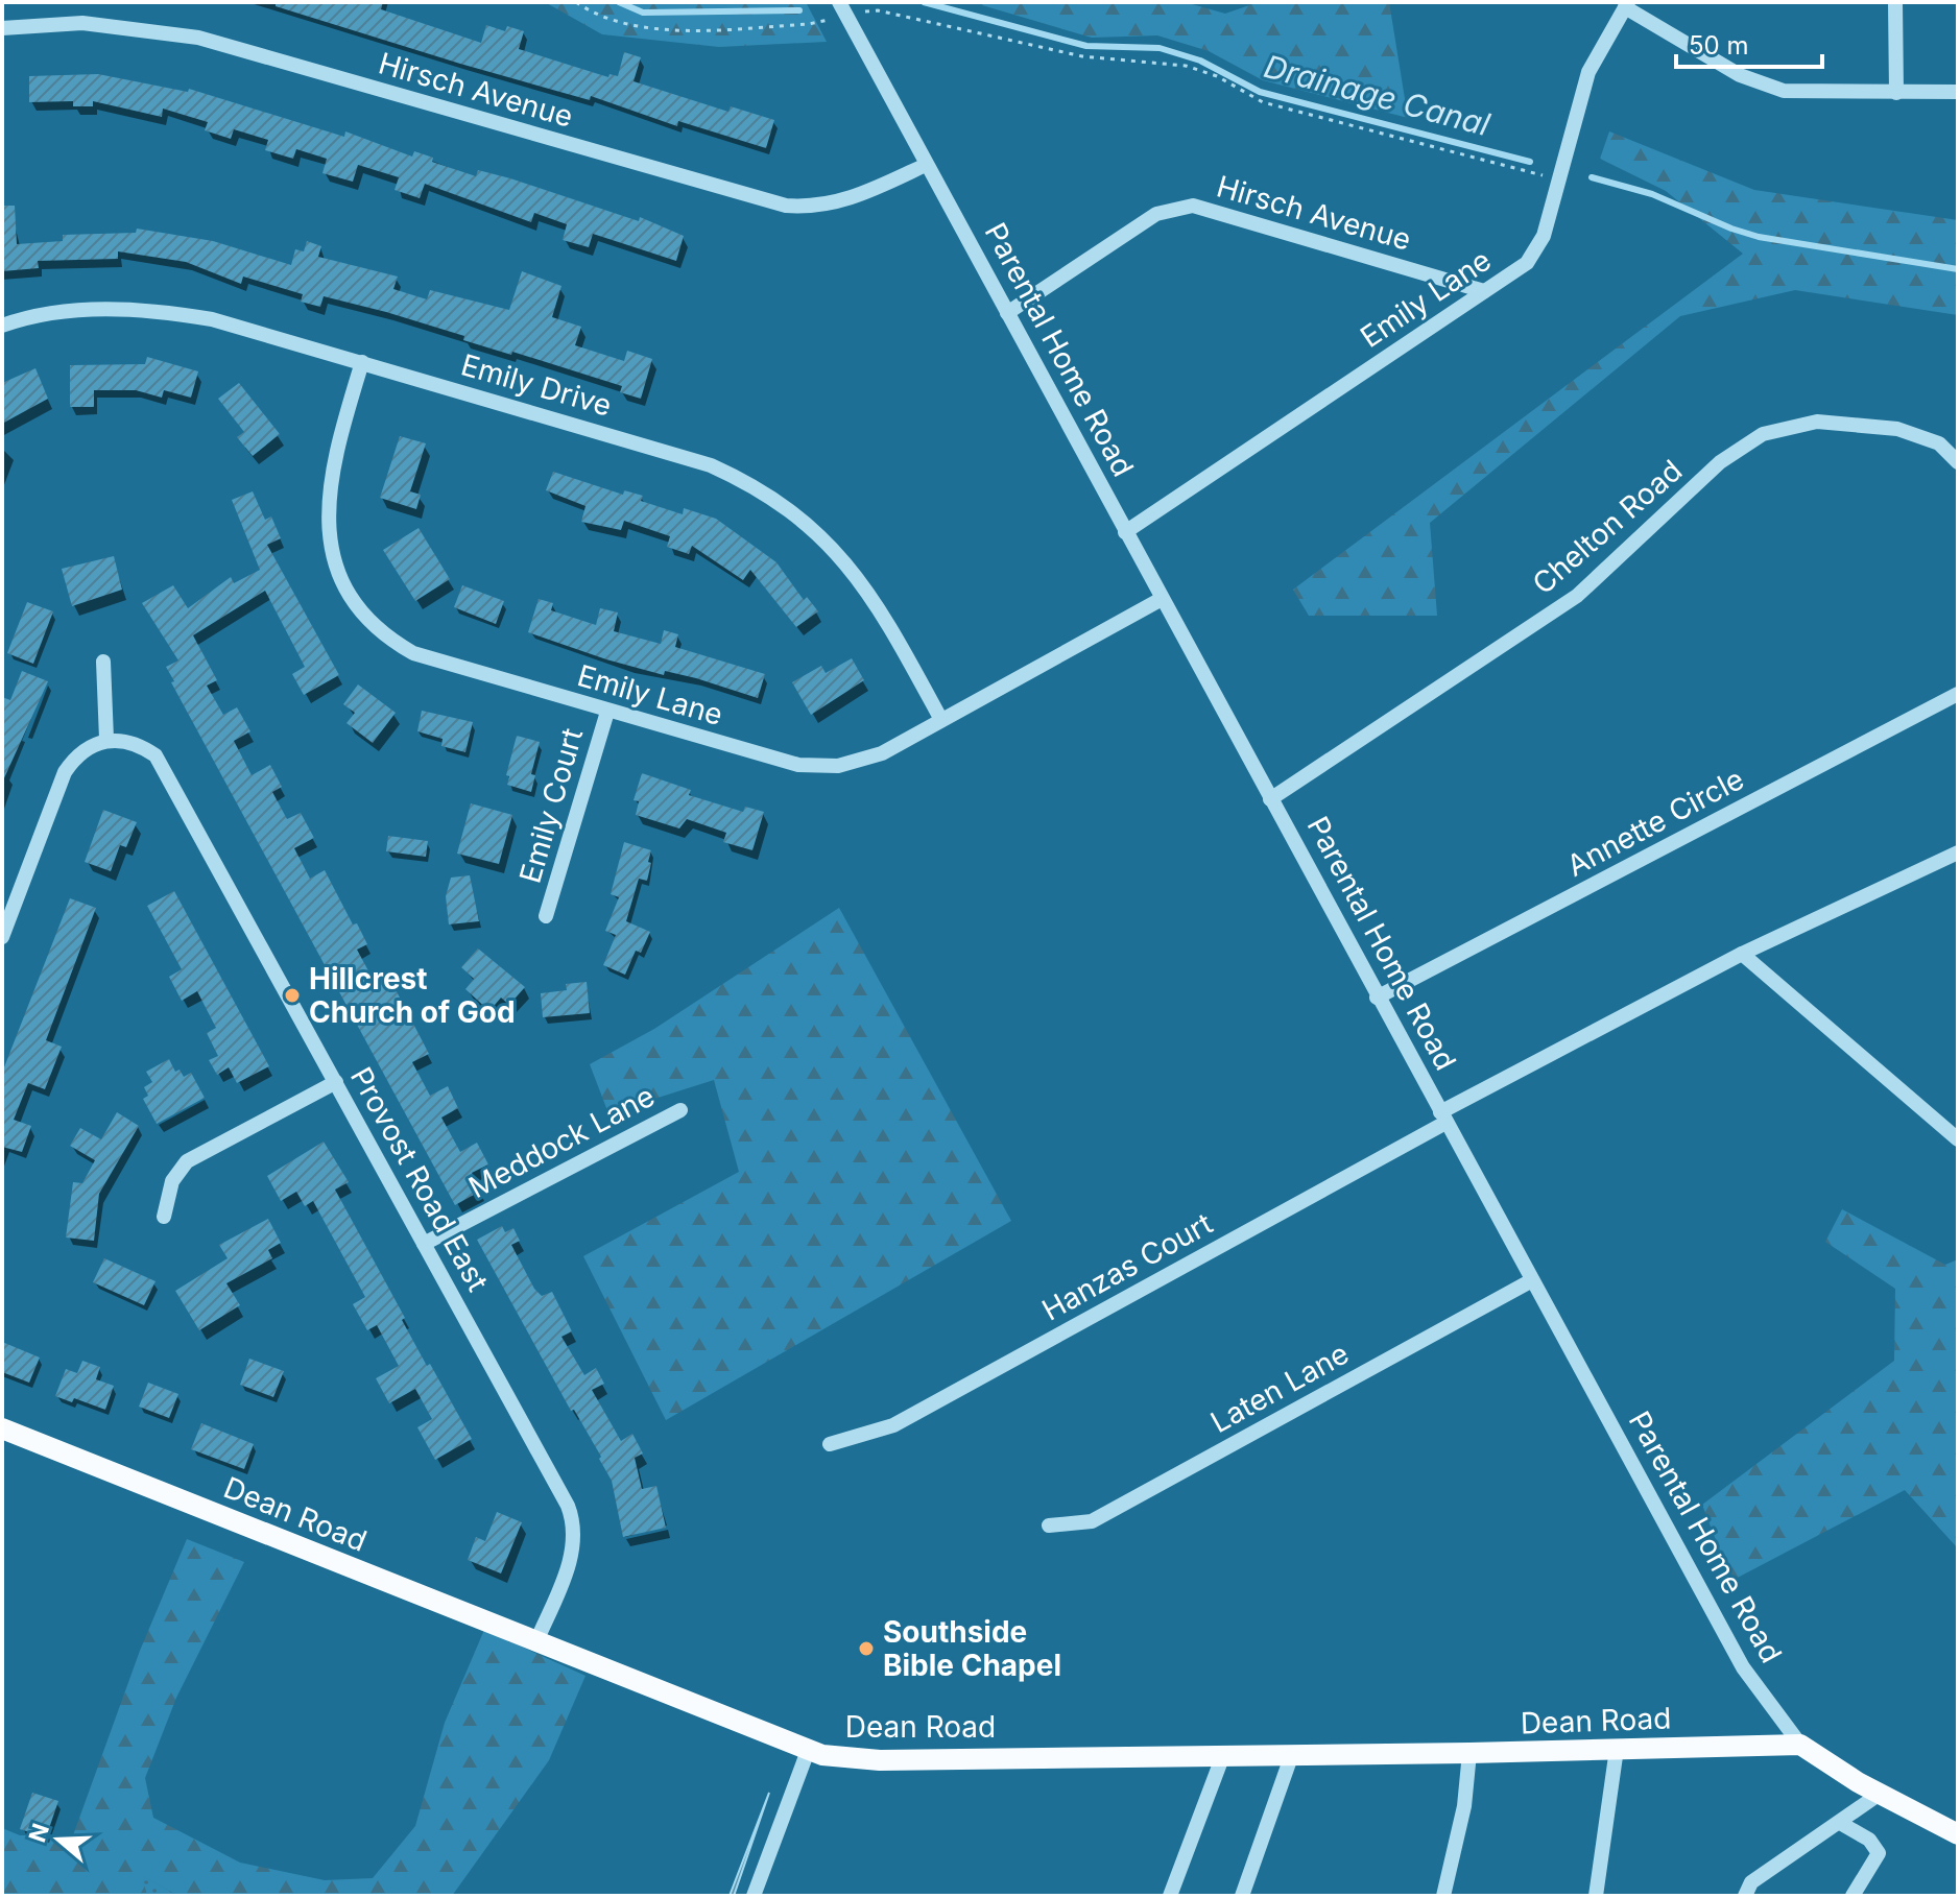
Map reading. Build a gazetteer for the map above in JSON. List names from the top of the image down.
{
  "streets": {
    "main road": ["Parental Home Road", "Dean Road"],
    "street": [
      "Hirsch Avenue",
      "Emily Lane",
      "Emily Drive",
      "Chelton Road",
      "Emily Court",
      "Annette Circle",
      "Meddock Lane",
      "Provost Road East",
      "Hanzas Court",
      "Laten Lane"
    ]
  },
  "crossings": [
    ["Hirsch Avenue", "Emily Lane"],
    ["Hirsch Avenue", "Parental Home Road"],
    ["Emily Lane", "Parental Home Road"],
    ["Emily Lane", "Emily Drive"],
    ["Emily Lane", "Emily Court"],
    ["Parental Home Road", "Chelton Road"],
    ["Parental Home Road", "Annette Circle"],
    ["Parental Home Road", "Hanzas Court"],
    ["Parental Home Road", "Laten Lane"],
    ["Parental Home Road", "Dean Road"],
    ["Meddock Lane", "Provost Road East"],
    ["Provost Road East", "Dean Road"]
  ],
  "water": ["Drainage Canal"],
  "places": ["Hillcrest Church of God", "Southside Bible Chapel"],
  "scale_bar": "50 m",
  "north": "left"
}
